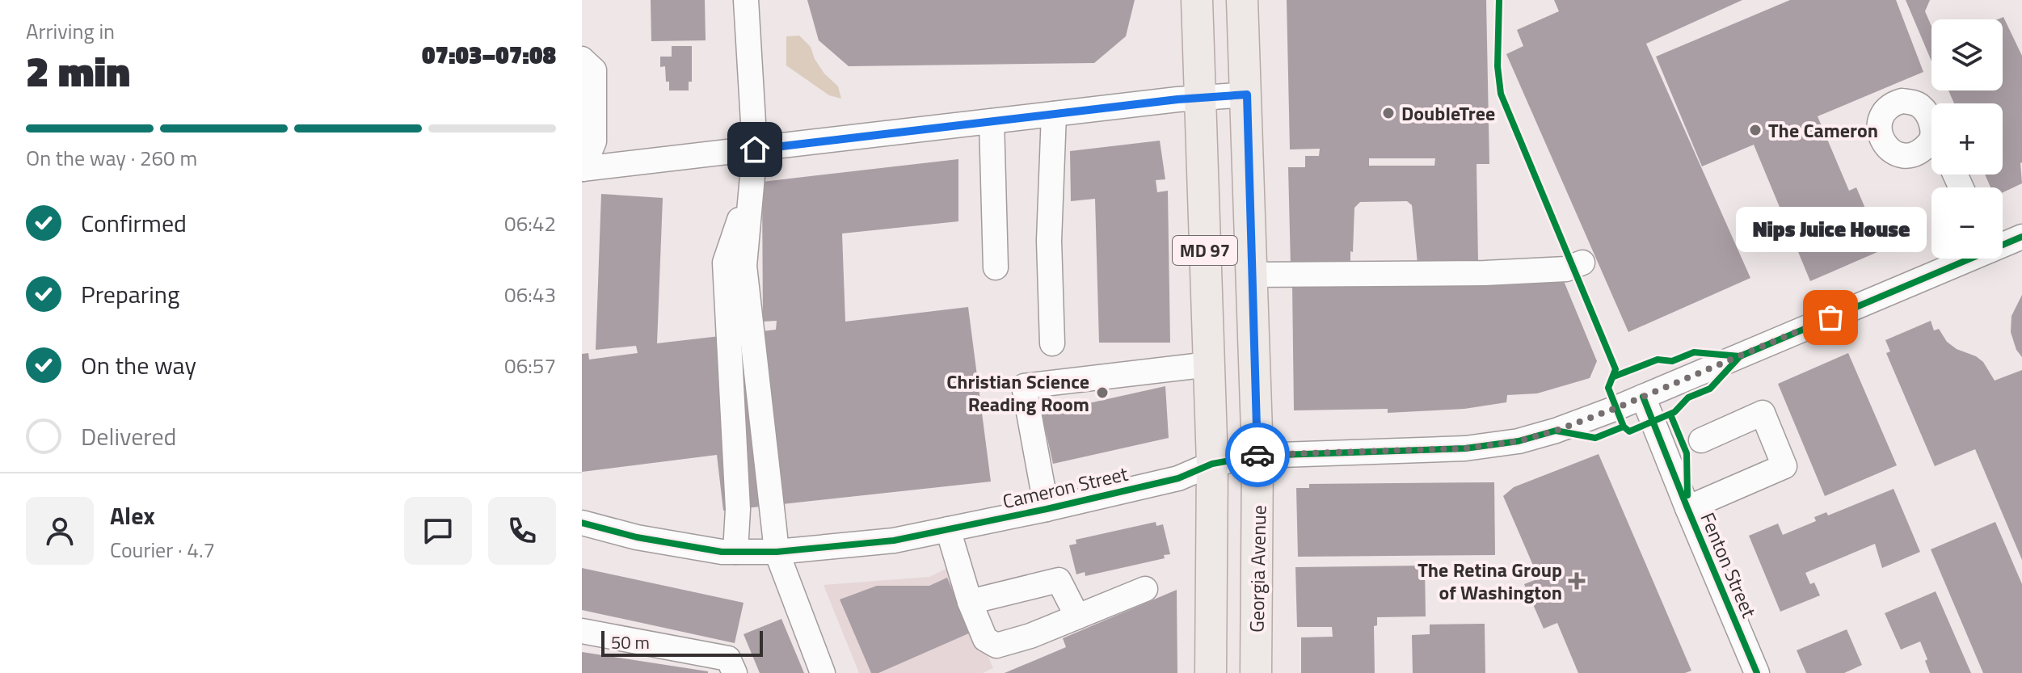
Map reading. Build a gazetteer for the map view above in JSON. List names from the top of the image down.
{
  "streets": {
    "main road": ["MD 97", "Georgia Avenue"],
    "street": ["Cameron Street", "Fenton Street"]
  },
  "crossings": [
    ["MD 97", "Cameron Street"],
    ["Cameron Street", "Fenton Street"],
    ["Cameron Street", "Georgia Avenue"]
  ],
  "places": {
    "other": [
      "DoubleTree",
      "The Cameron",
      "Nips Juice House",
      "Christian Science Reading Room"
    ],
    "health": ["The Retina Group of Washington"]
  },
  "scale_bar": "50 m",
  "page": {
    "heading": ["2 min", "Arriving in", "07:03–07:08"],
    "panel": ["Alex", "Courier · 4.7"],
    "map_buttons": ["+", "−"],
    "bar": "On the way · 260 m",
    "list": [
      ["Confirmed", "06:42"],
      ["Preparing", "06:43"],
      ["On the way", "06:57"],
      "Delivered"
    ],
    "bubble": "Nips Juice House",
    "scale": "50 m"
  }
}
